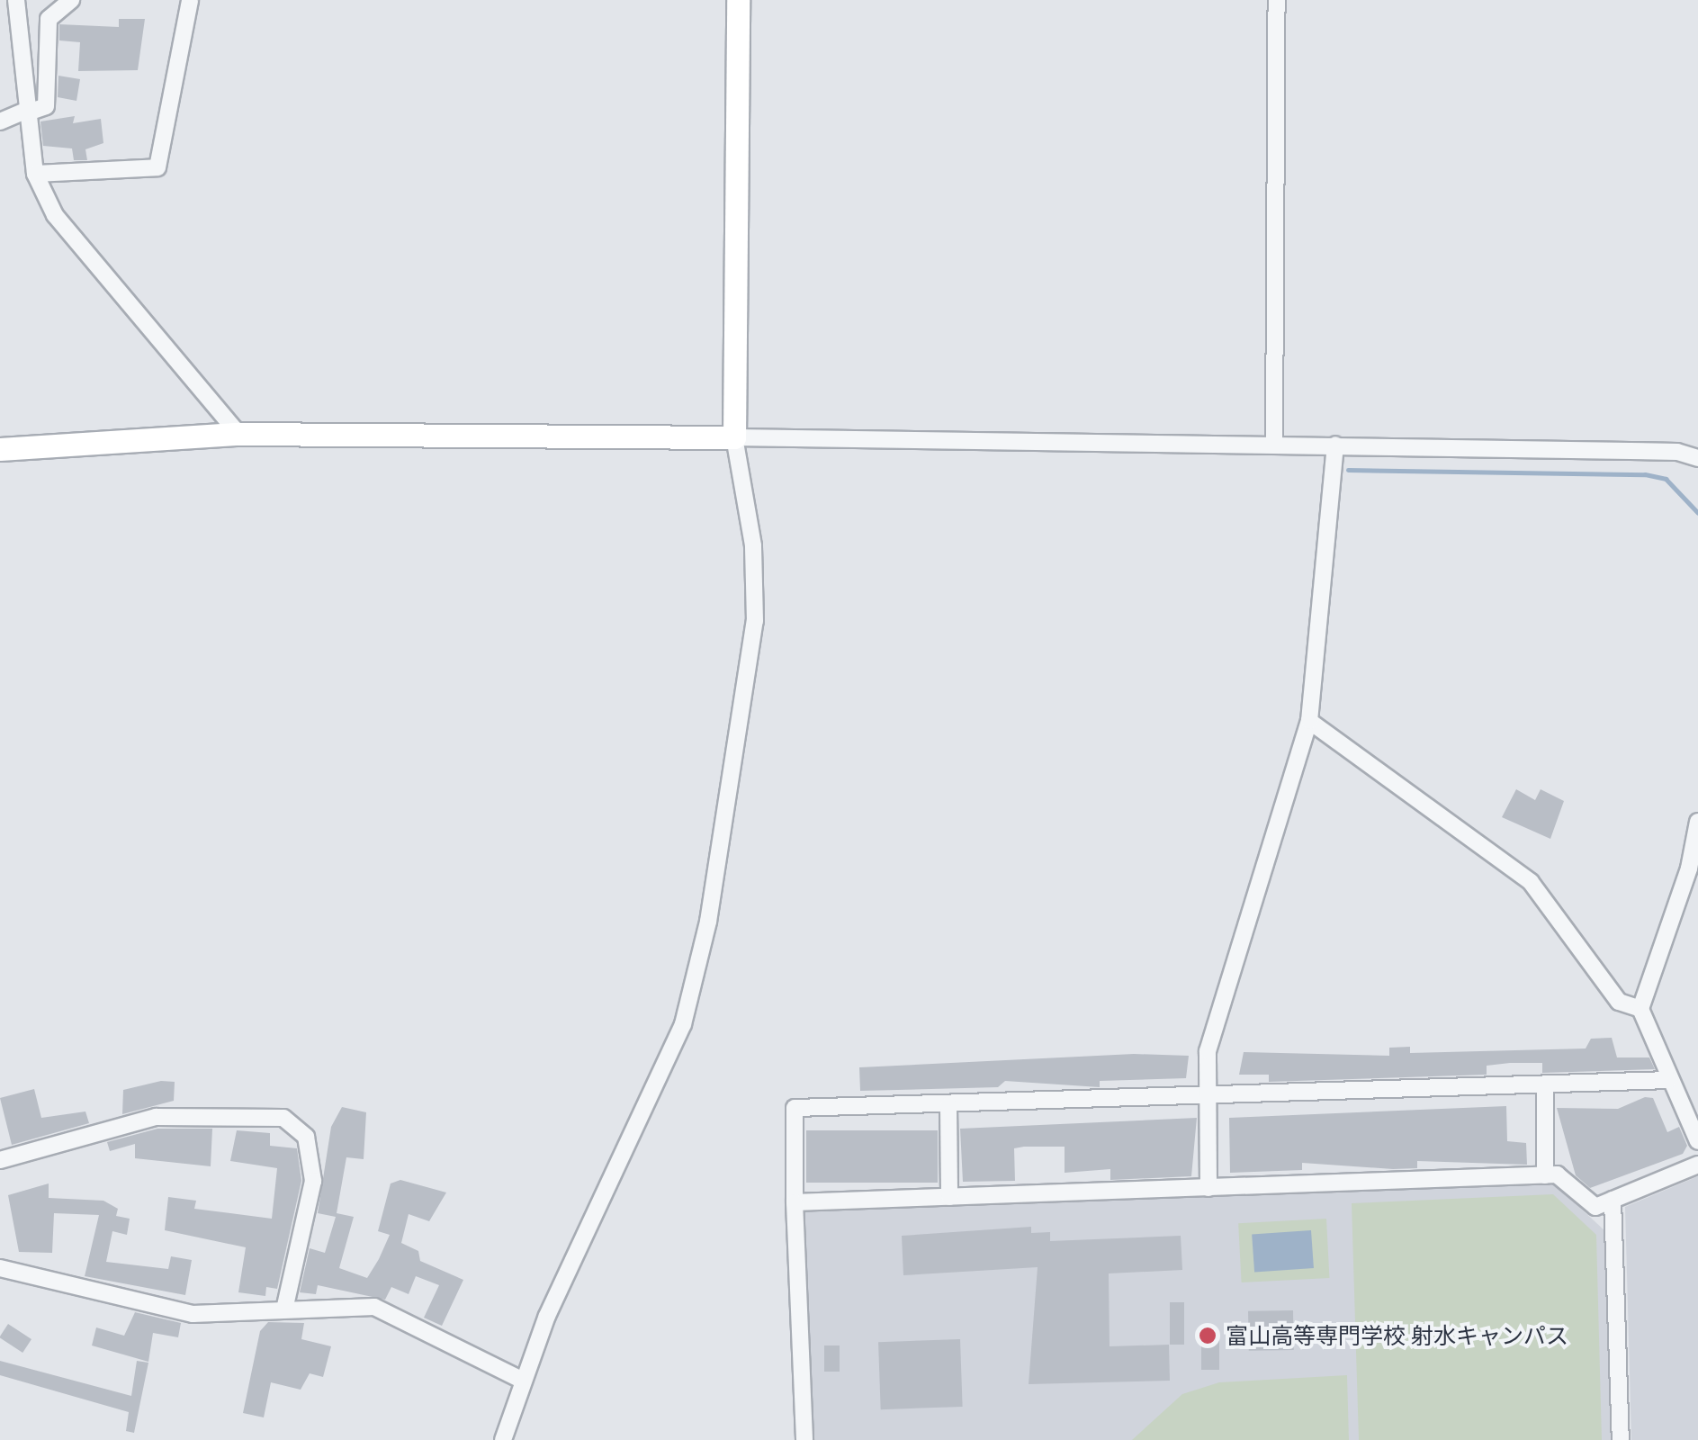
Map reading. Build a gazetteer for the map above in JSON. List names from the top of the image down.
{
  "places": ["富山高等専門学校 射水キャンパス"]
}
